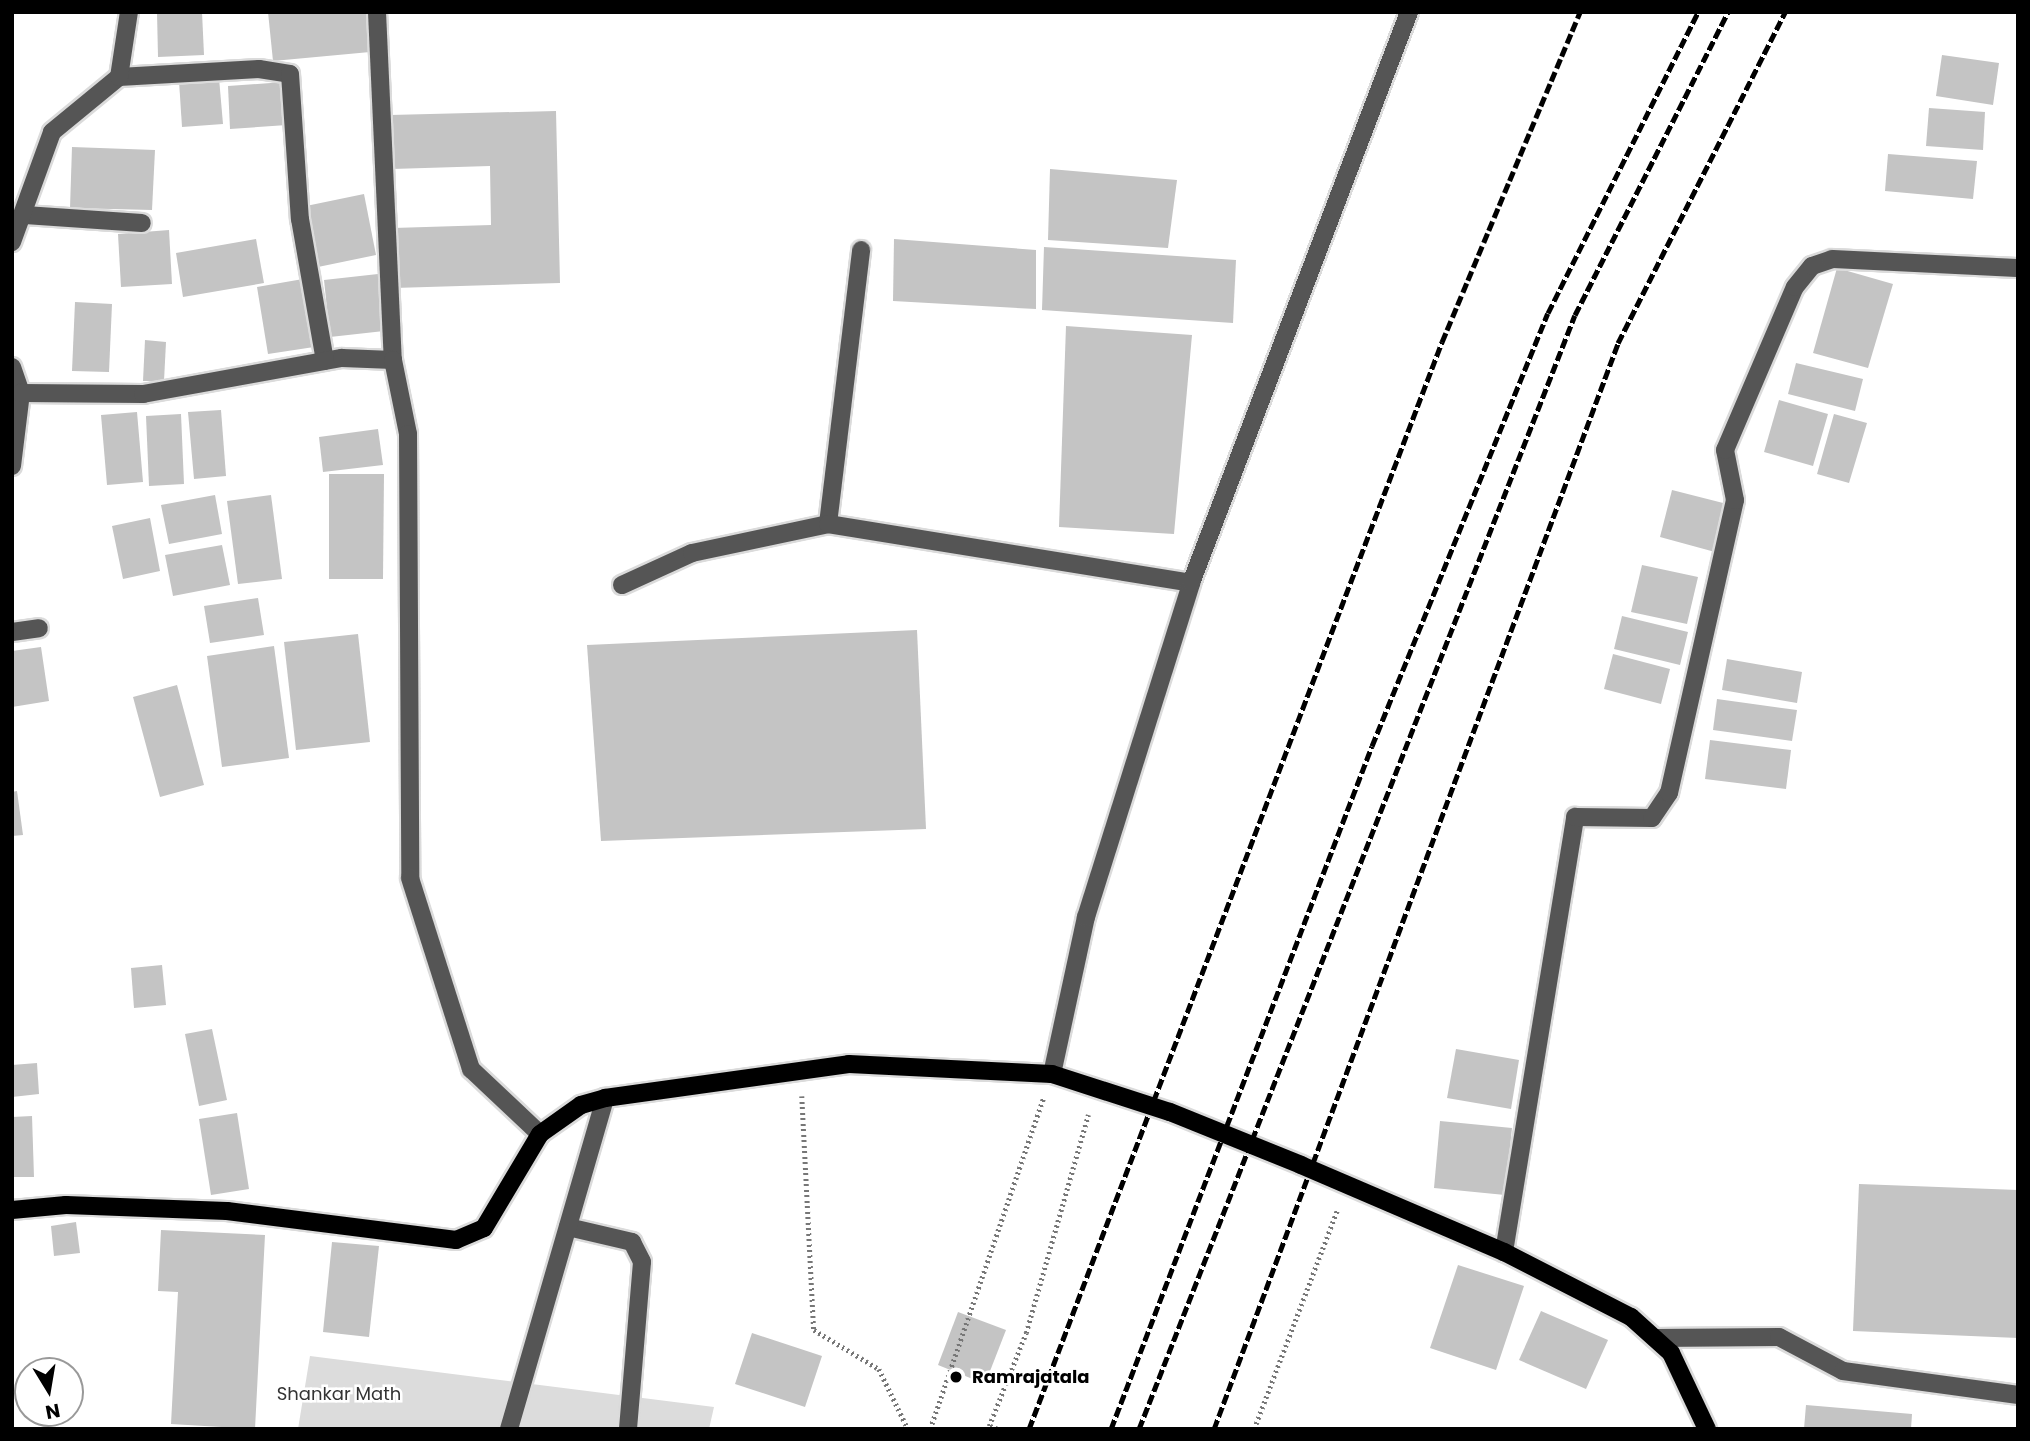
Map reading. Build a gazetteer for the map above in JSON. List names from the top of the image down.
{
  "parks": ["Shankar Math"],
  "places": ["Ramrajatala"],
  "north": "bottom"
}
